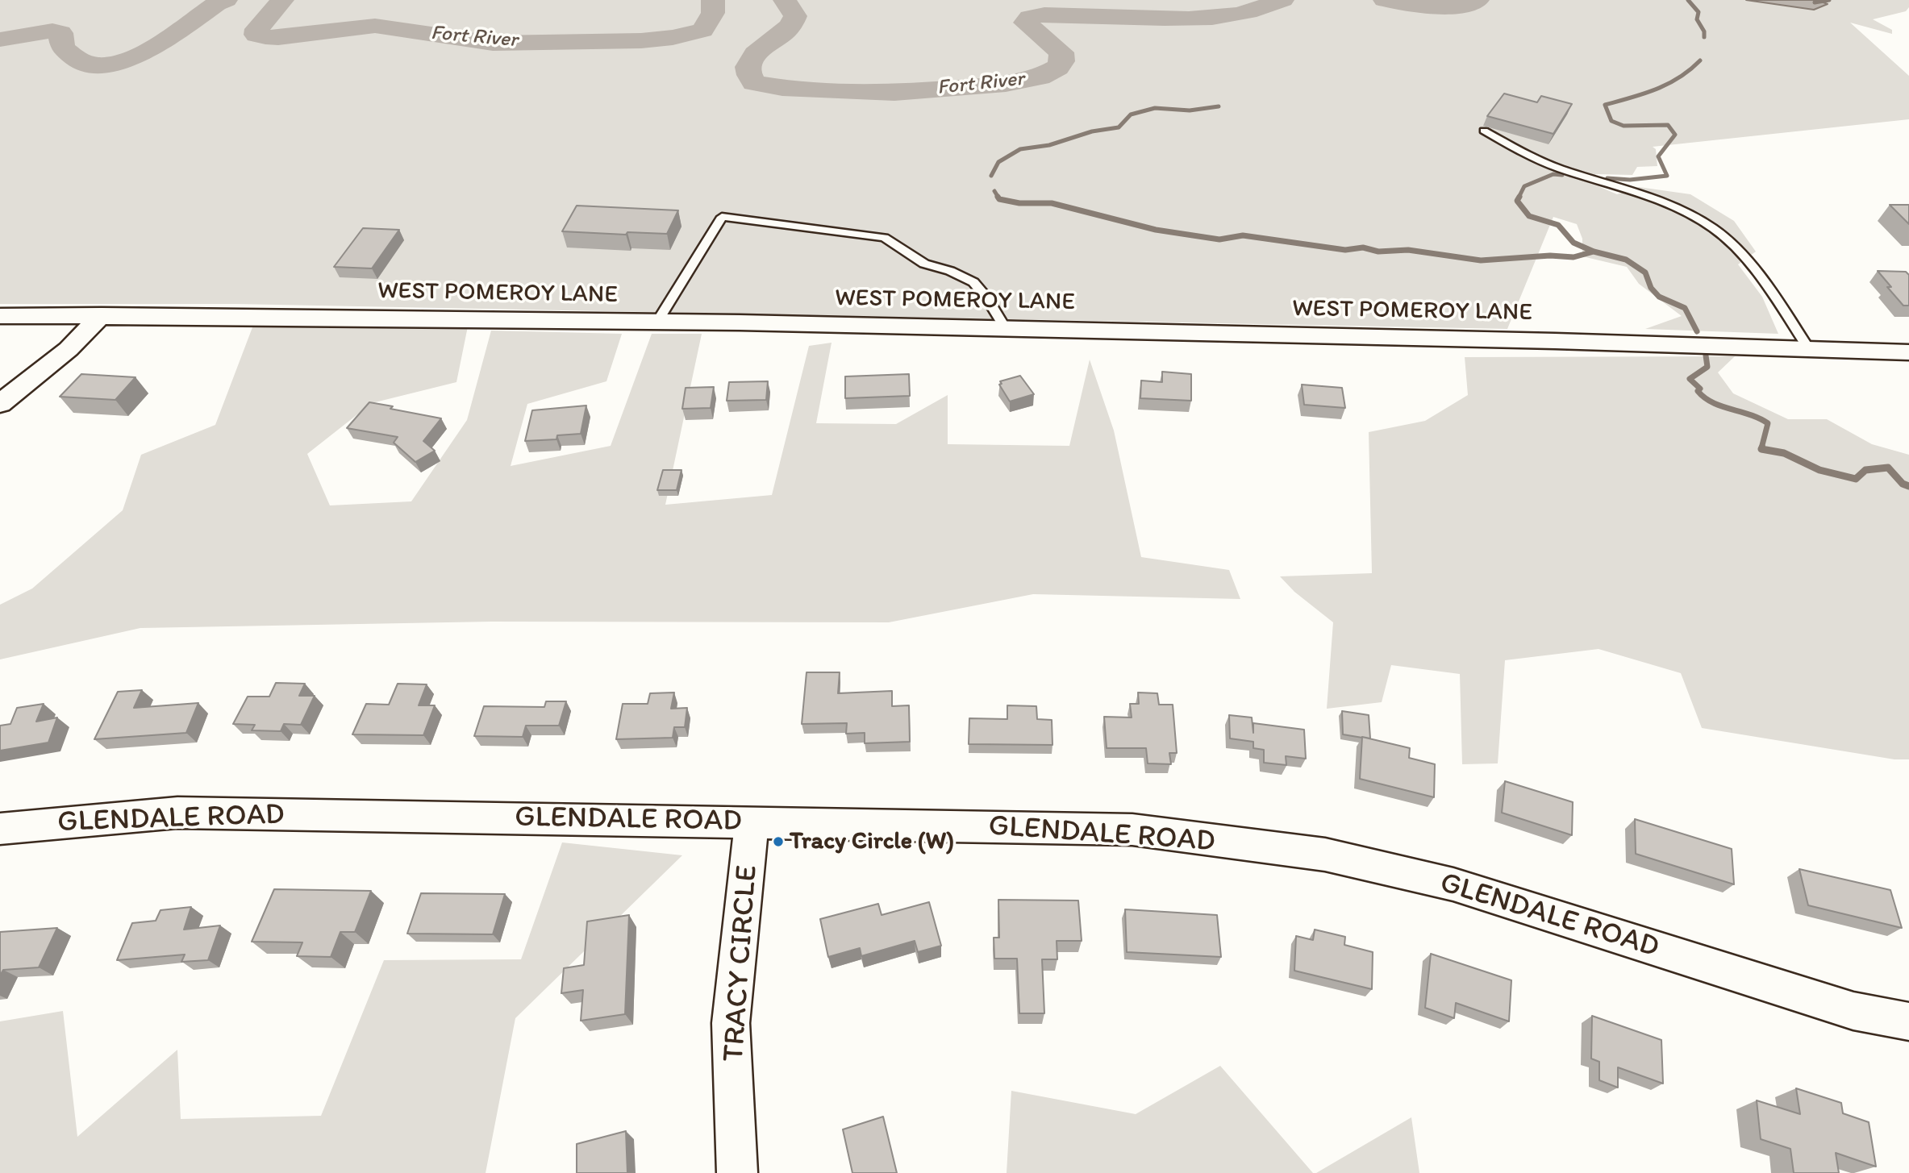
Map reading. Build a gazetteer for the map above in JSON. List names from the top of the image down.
{
  "streets": {
    "street": ["WEST POMEROY LANE", "GLENDALE ROAD", "TRACY CIRCLE"]
  },
  "crossings": [
    ["GLENDALE ROAD", "TRACY CIRCLE"]
  ],
  "water": ["Fort River"],
  "places": ["Tracy Circle (W)"]
}
